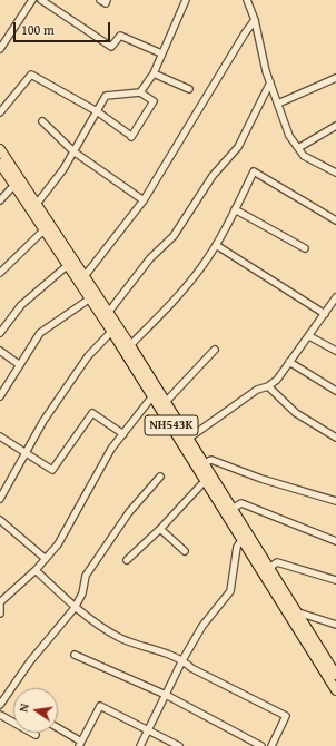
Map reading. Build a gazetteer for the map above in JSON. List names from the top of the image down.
{
  "streets": {
    "highway": ["NH543K"]
  },
  "scale_bar": "100 m",
  "north": "left"
}
